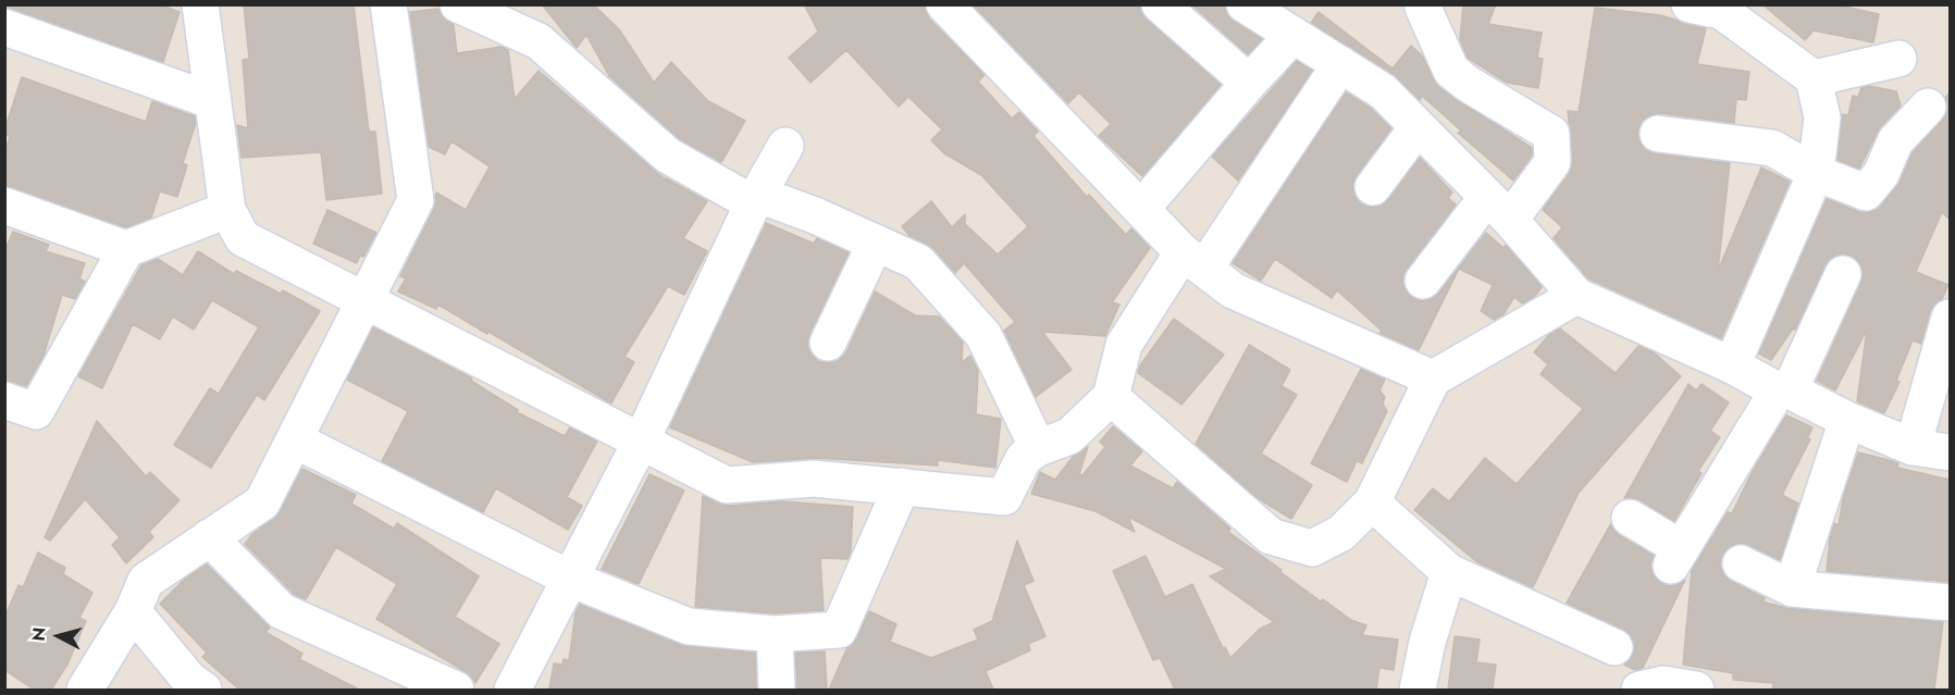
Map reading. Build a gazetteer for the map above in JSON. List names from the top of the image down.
{
  "north": "left"
}
